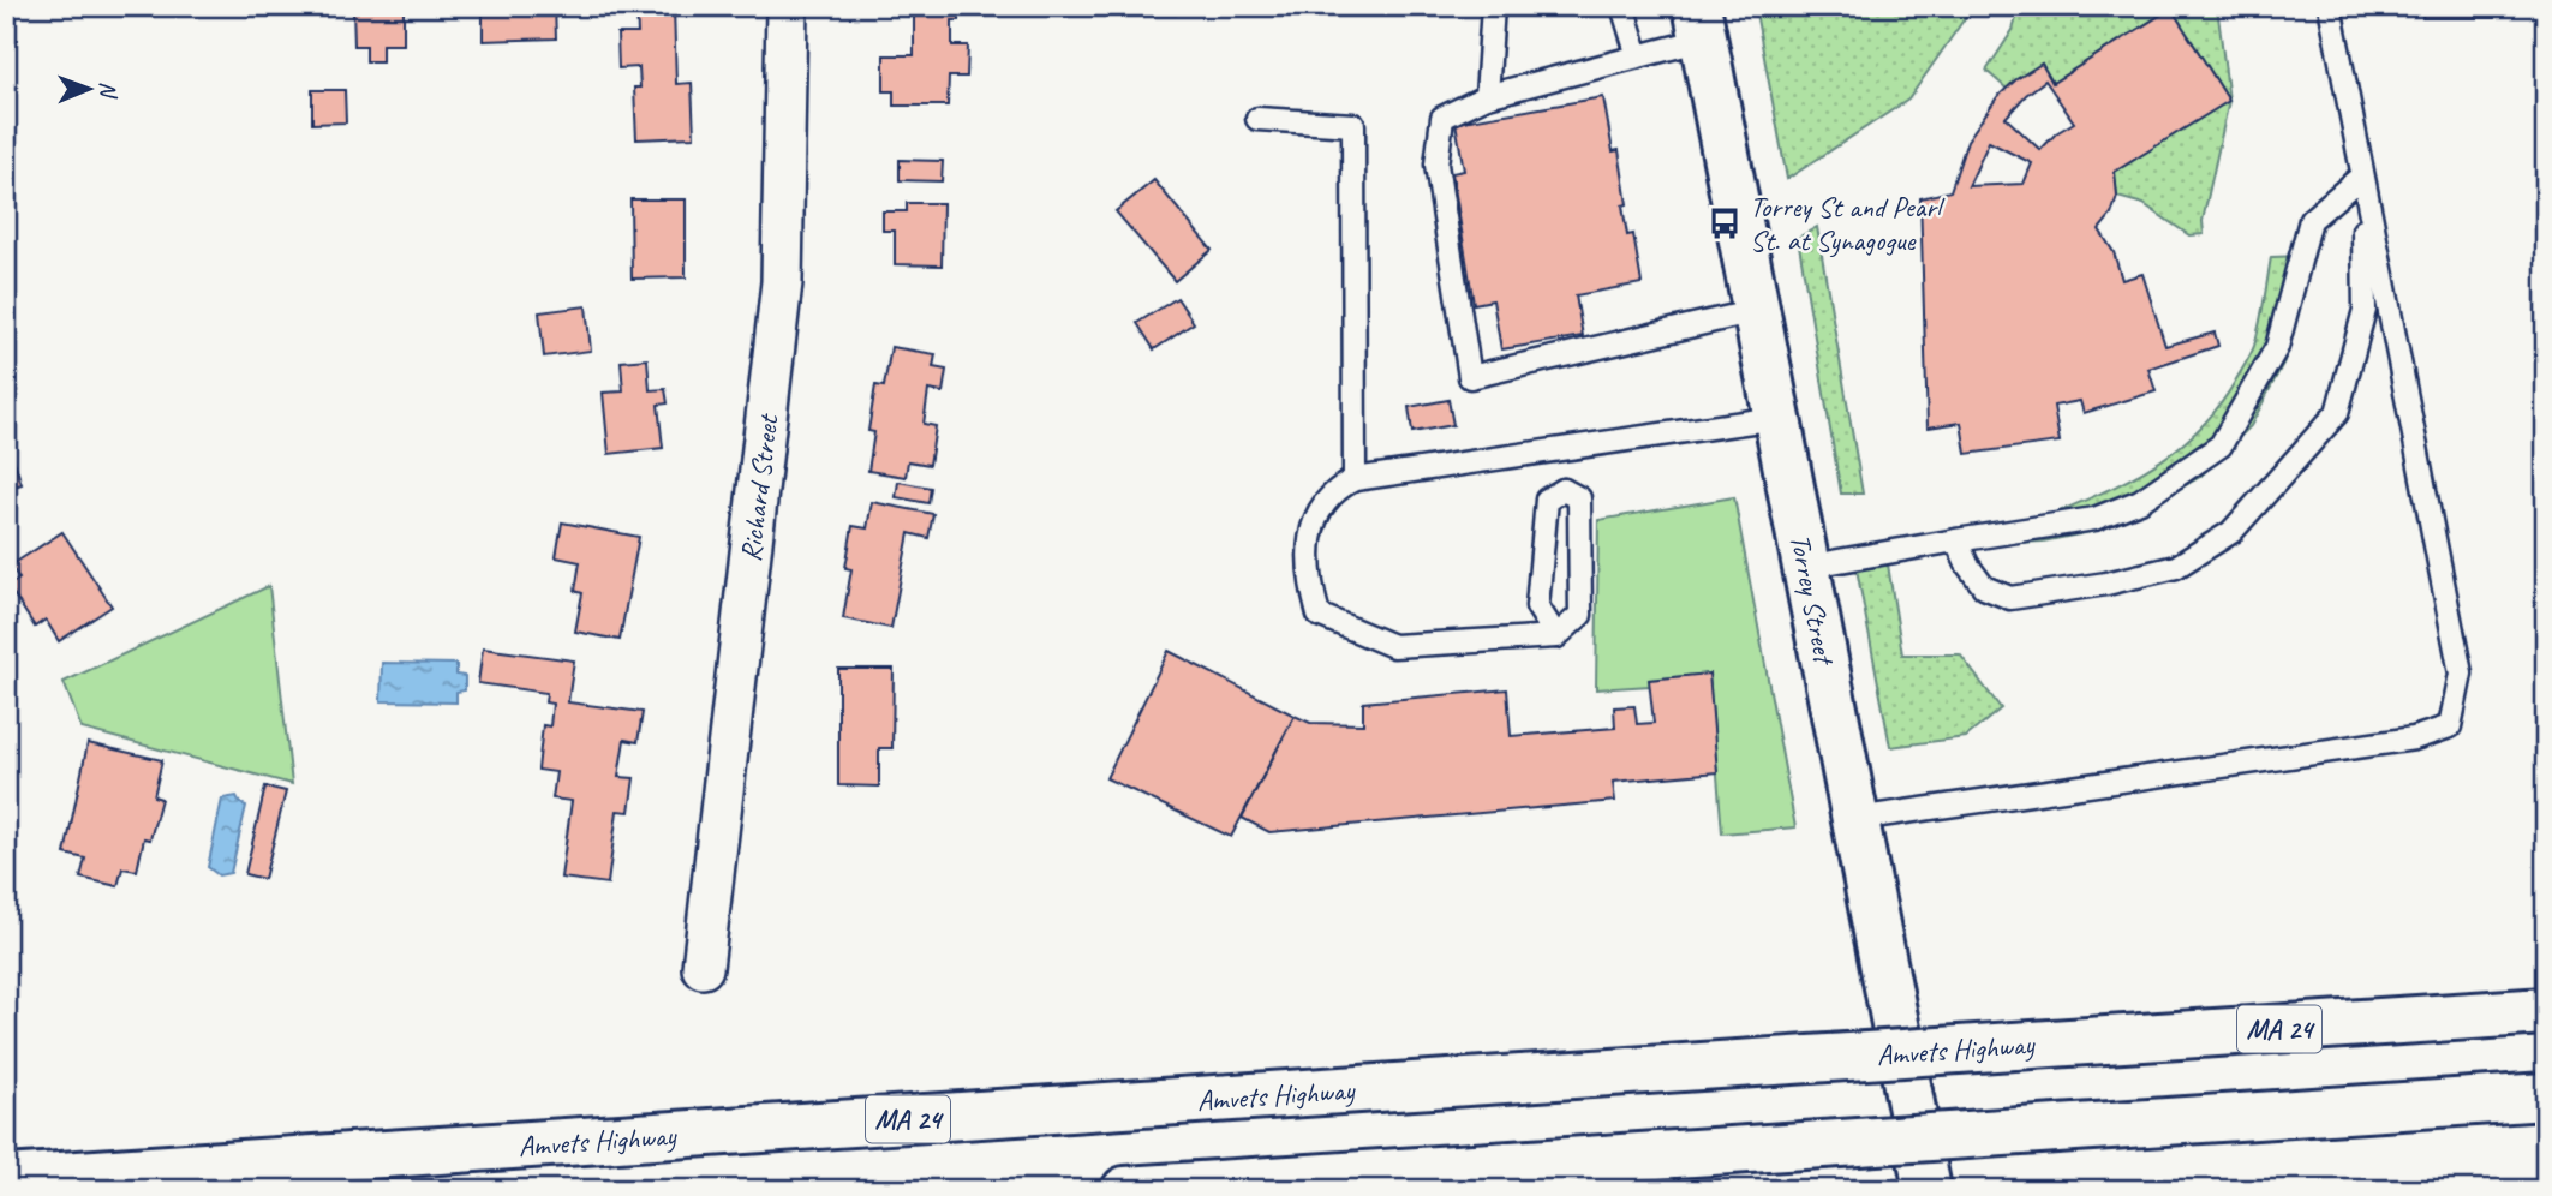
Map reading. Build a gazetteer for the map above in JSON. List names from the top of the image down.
{
  "streets": {
    "main road": ["Torrey Street", "MA 24", "Amvets Highway"],
    "street": ["Richard Street"]
  },
  "places": {
    "bus stop": ["Torrey St and Pearl St. at Synagogue"]
  },
  "north": "right"
}
